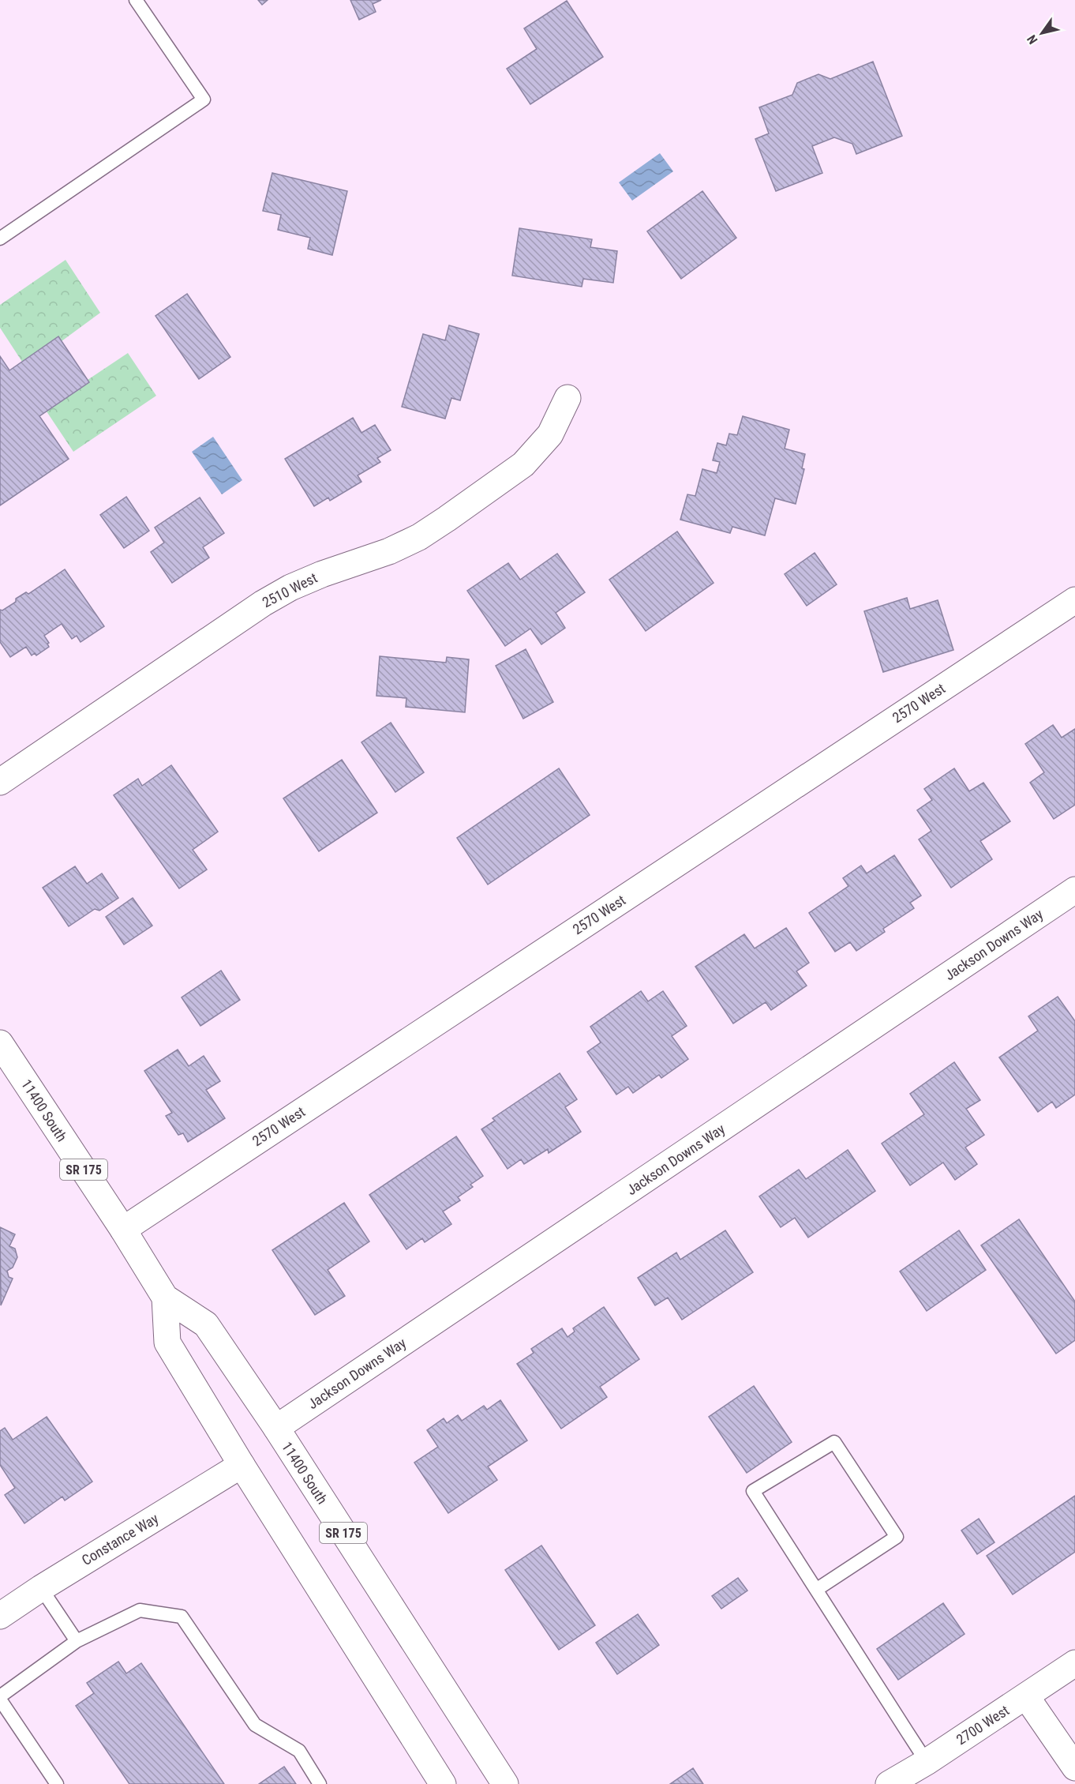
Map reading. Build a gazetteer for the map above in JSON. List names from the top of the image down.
{
  "streets": {
    "street": [
      "2510 West",
      "2570 West",
      "Jackson Downs Way",
      "11400 South",
      "SR 175",
      "Constance Way",
      "2700 West"
    ]
  },
  "crossings": [
    ["2570 West", "11400 South"],
    ["Jackson Downs Way", "11400 South"],
    ["11400 South", "Constance Way"]
  ],
  "north": "bottom left"
}
